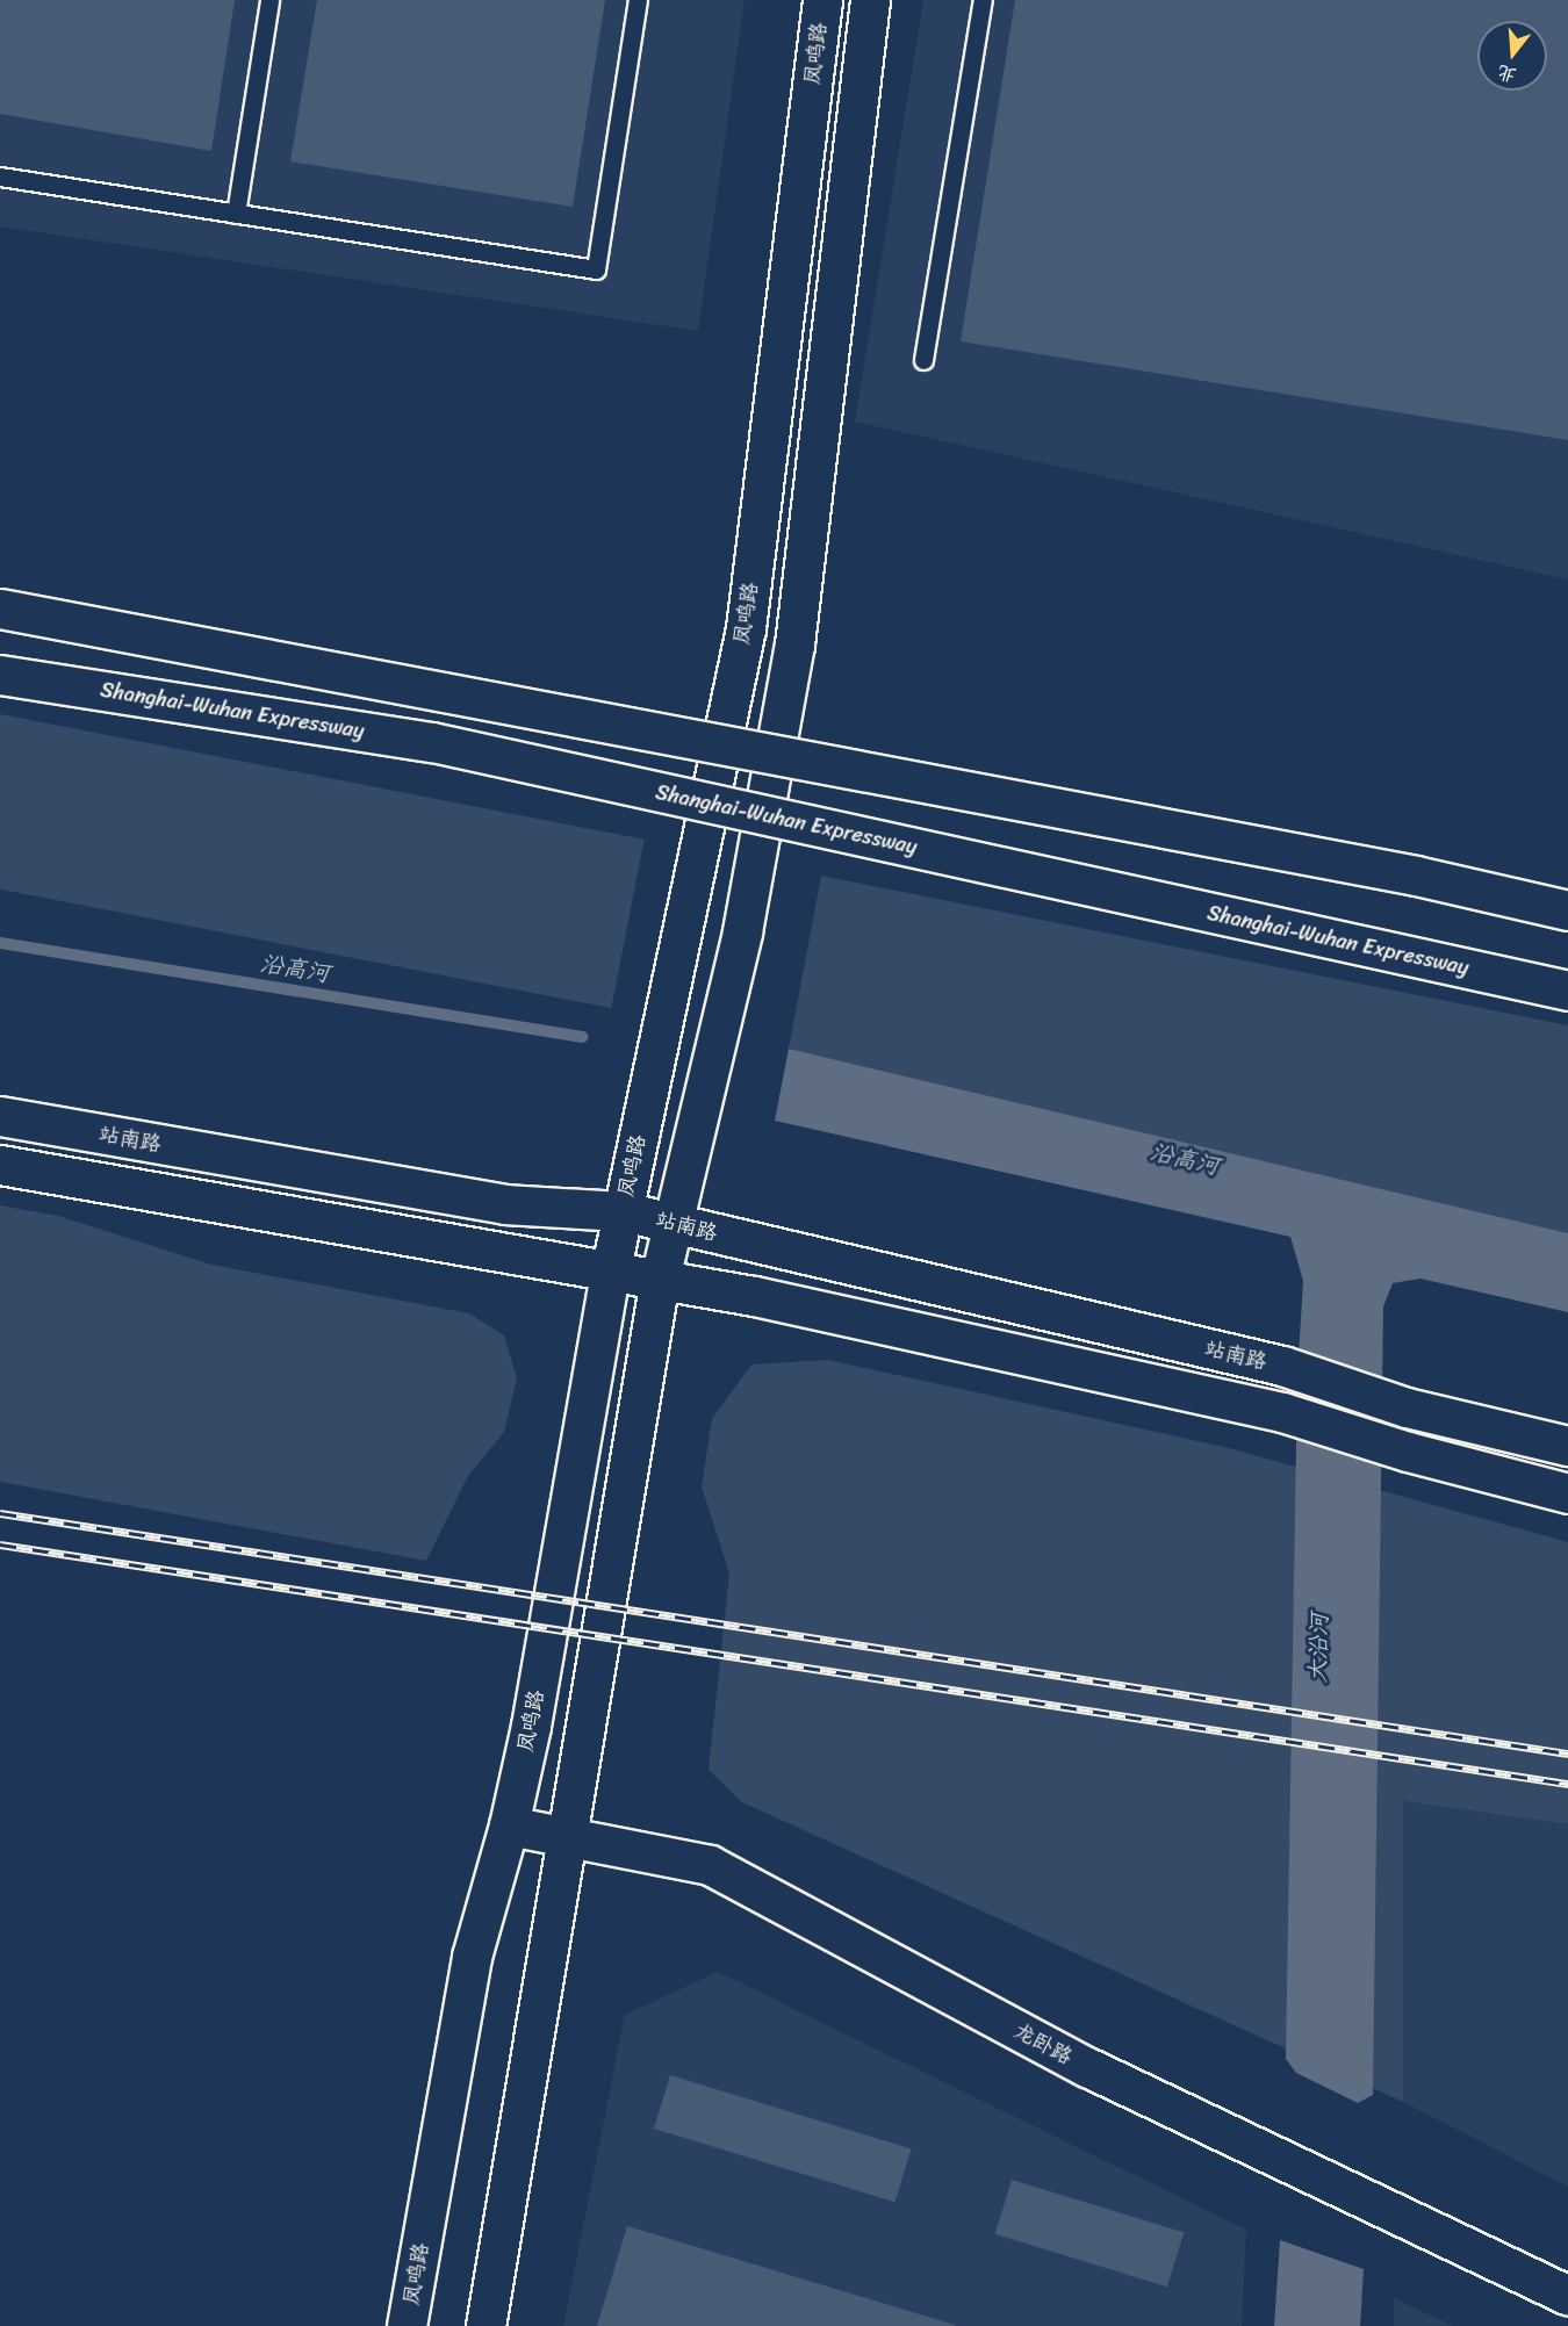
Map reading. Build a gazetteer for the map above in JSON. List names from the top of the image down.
{
  "streets": {
    "main road": [
      "凤鸣路",
      "Shanghai-Wuhan Expressway",
      "站南路",
      "龙卧路"
    ]
  },
  "crossings": [
    ["凤鸣路", "站南路"],
    ["凤鸣路", "龙卧路"]
  ],
  "water": ["沿高河", "大沿河"],
  "north": "bottom"
}
